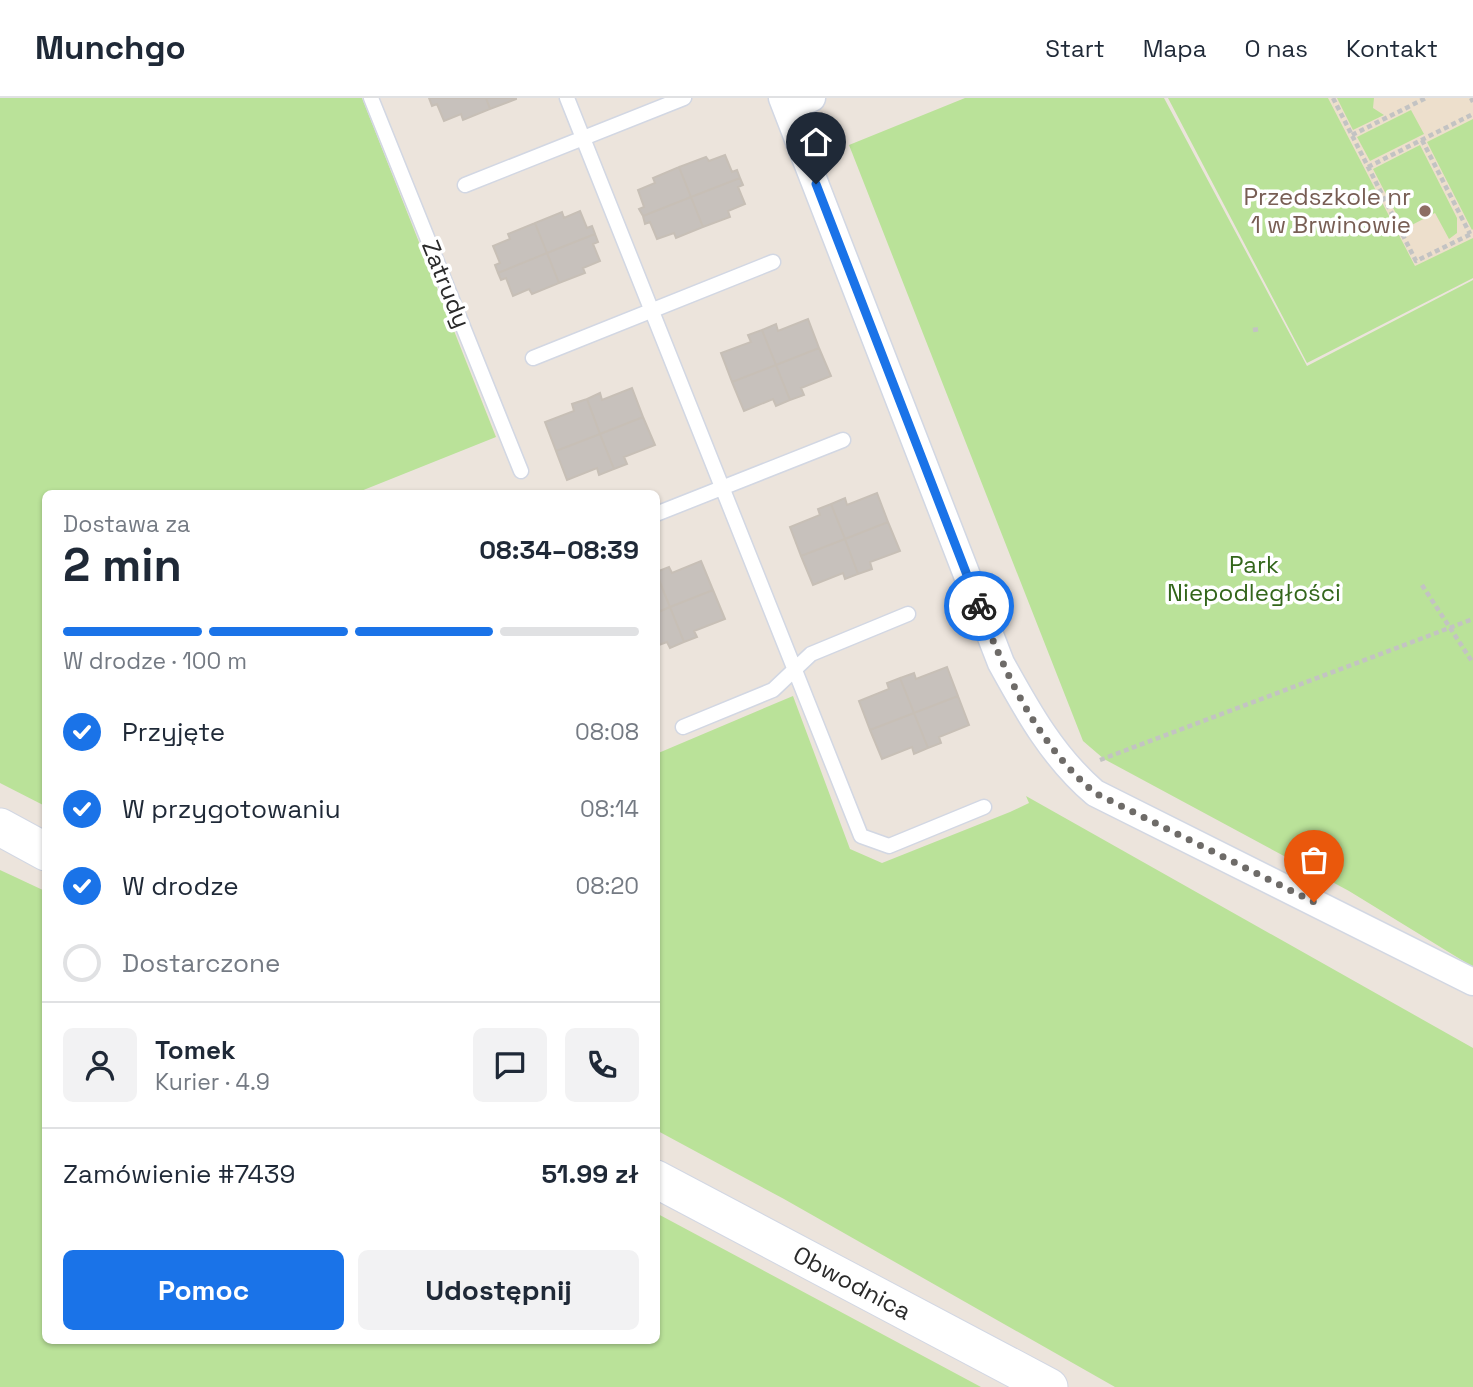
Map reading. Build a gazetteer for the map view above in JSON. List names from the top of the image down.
{
  "streets": {
    "main road": ["Obwodnica"],
    "lane": ["Zatrudy"]
  },
  "parks": ["Park Niepodległości"],
  "places": ["Przedszkole nr 1 w Brwinowie"],
  "page": {
    "header": "Munchgo",
    "nav": [
      "Start",
      "Mapa",
      "O nas",
      "Kontakt"
    ],
    "heading": ["2 min", "Dostawa za", "08:34–08:39"],
    "panel": [
      "Tomek",
      "Kurier · 4.9",
      "Zamówienie #7439",
      "51.99 zł"
    ],
    "bar": "W drodze · 100 m",
    "list": [
      ["Przyjęte", "08:08"],
      ["W przygotowaniu", "08:14"],
      ["W drodze", "08:20"],
      "Dostarczone"
    ],
    "buttons": ["Pomoc", "Udostępnij"]
  }
}
